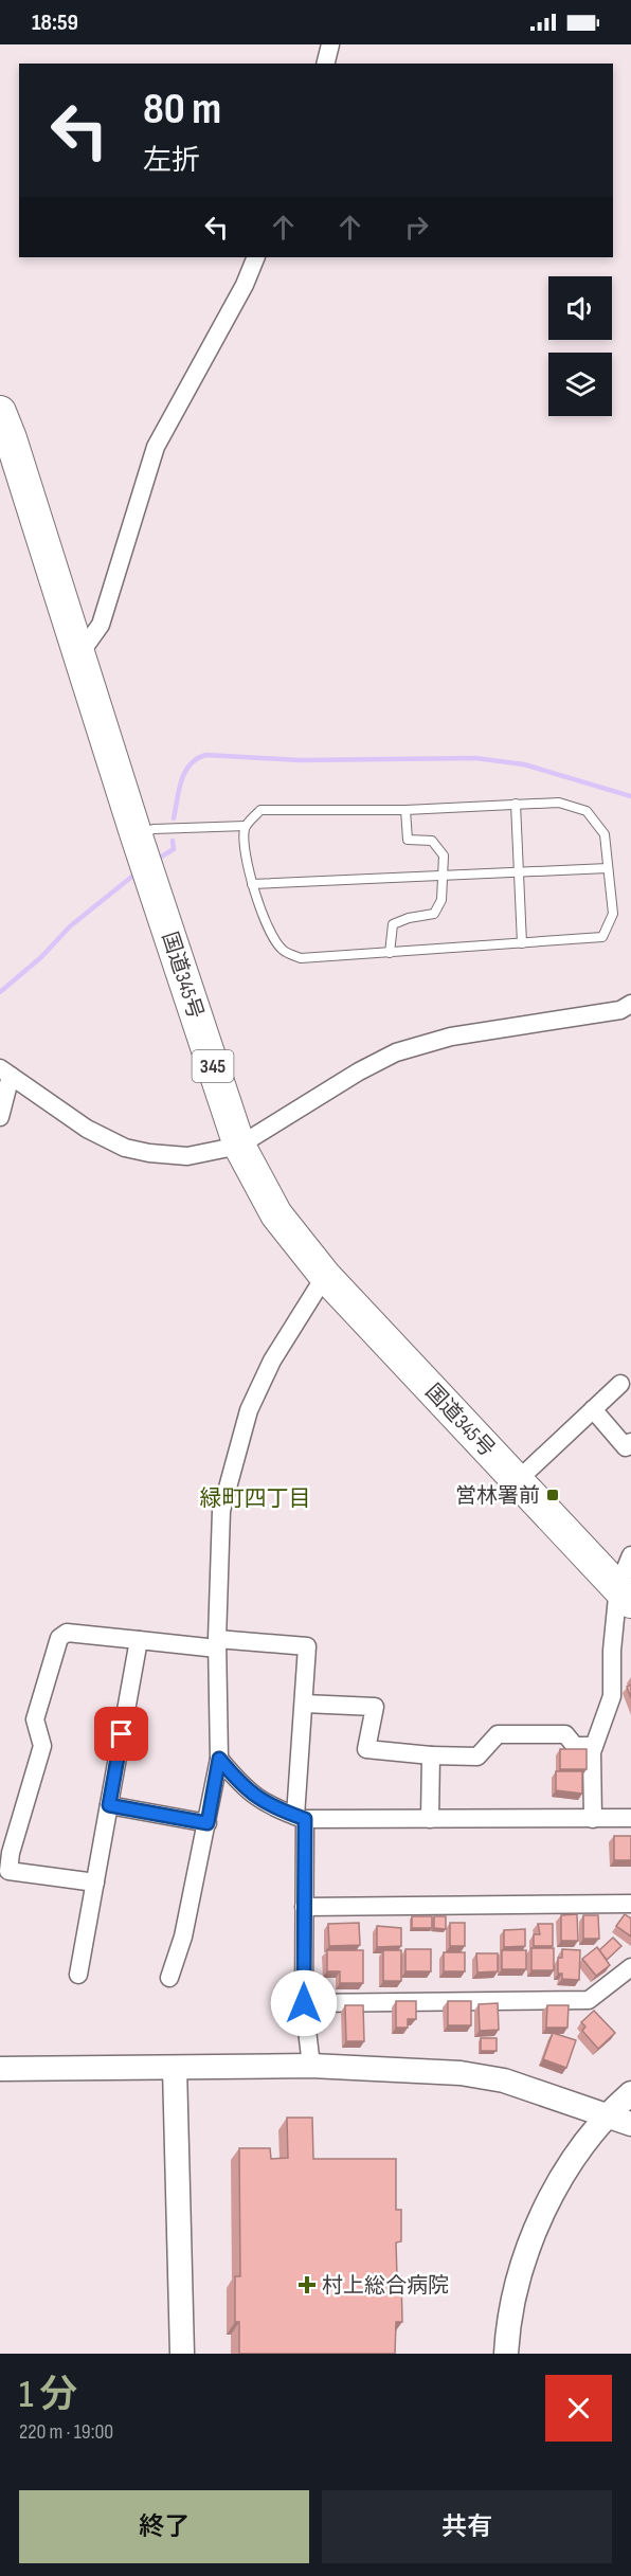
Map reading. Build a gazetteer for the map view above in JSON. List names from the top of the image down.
{
  "streets": {
    "highway": ["国道345号", "345"]
  },
  "districts": ["緑町四丁目"],
  "places": {
    "transit": ["営林署前"],
    "health": ["村上総合病院"]
  },
  "page": {
    "status": "18:59",
    "turn": ["80 m", "左折"],
    "heading": ["1 分", "220 m · 19:00"],
    "buttons": ["終了", "共有"]
  }
}
